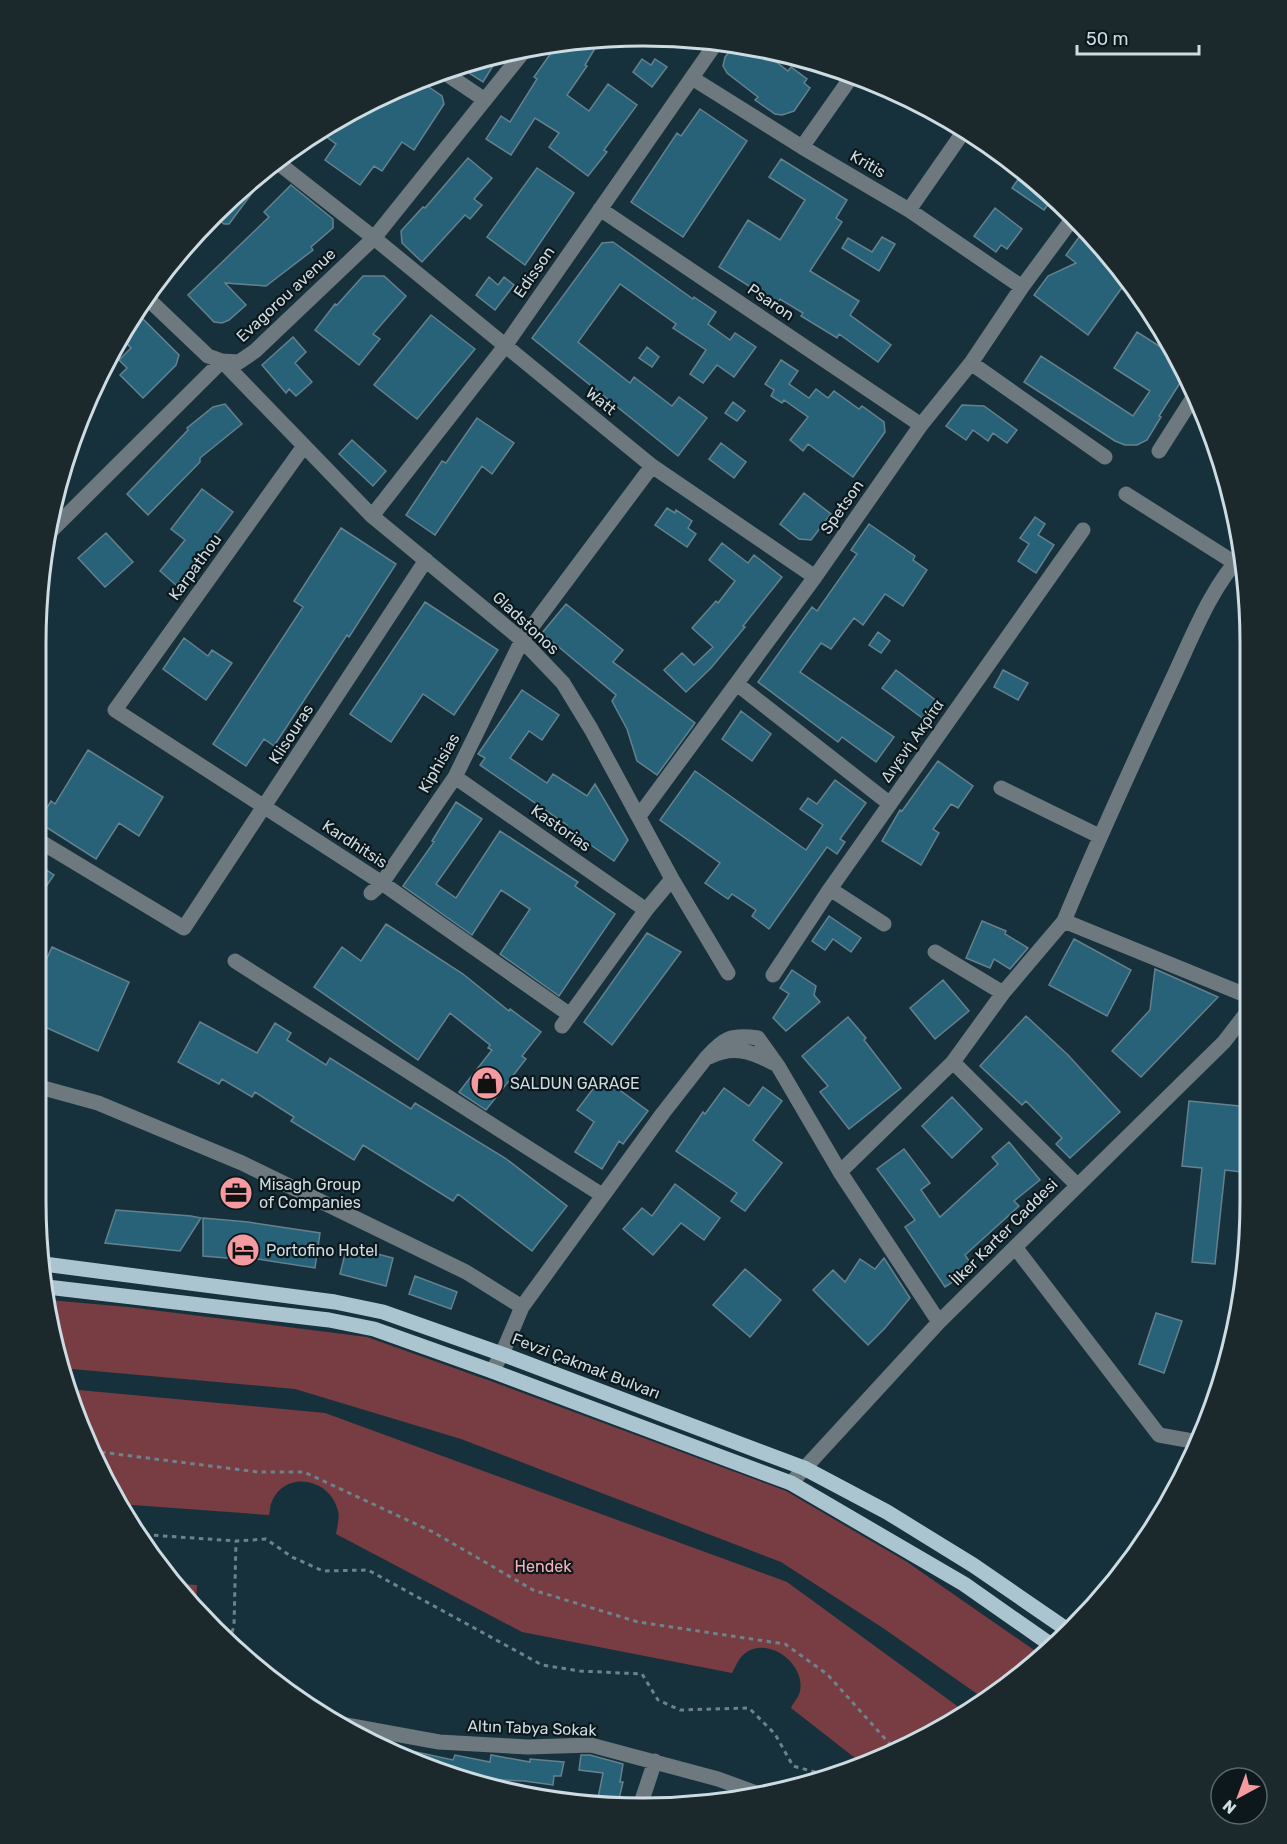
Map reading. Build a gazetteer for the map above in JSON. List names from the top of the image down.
{
  "streets": {
    "main road": ["Fevzi Çakmak Bulvarı"],
    "street": [
      "Kritis",
      "Edisson",
      "Evagorou avenue",
      "Psaron",
      "Watt",
      "Spetson",
      "Karpathou",
      "Gladstonos",
      "Klisouras",
      "Διγενή Ακρίτα",
      "Kiphisias",
      "Kastorias",
      "Kardhitsis",
      "İlker Karter Caddesi",
      "Altın Tabya Sokak"
    ]
  },
  "crossings": [
    ["Kritis", "Edisson"],
    ["Kritis", "Spetson"],
    ["Edisson", "Psaron"],
    ["Edisson", "Watt"],
    ["Edisson", "Gladstonos"],
    ["Evagorou avenue", "Watt"],
    ["Evagorou avenue", "Gladstonos"],
    ["Psaron", "Spetson"],
    ["Watt", "Spetson"],
    ["Watt", "Kiphisias"],
    ["Spetson", "Gladstonos"],
    ["Karpathou", "Gladstonos"],
    ["Karpathou", "Kardhitsis"],
    ["Gladstonos", "Klisouras"],
    ["Gladstonos", "Kiphisias"],
    ["Klisouras", "Kardhitsis"],
    ["Kiphisias", "Kastorias"],
    ["Kiphisias", "Kardhitsis"],
    ["Kastorias", "Kardhitsis"],
    ["İlker Karter Caddesi", "Fevzi Çakmak Bulvarı"]
  ],
  "parks": ["Hendek"],
  "places": {
    "shop": ["SALDUN GARAGE"],
    "office": ["Misagh Group of Companies"],
    "hotel": ["Portofino Hotel"]
  },
  "scale_bar": "50 m",
  "north": "bottom left"
}
